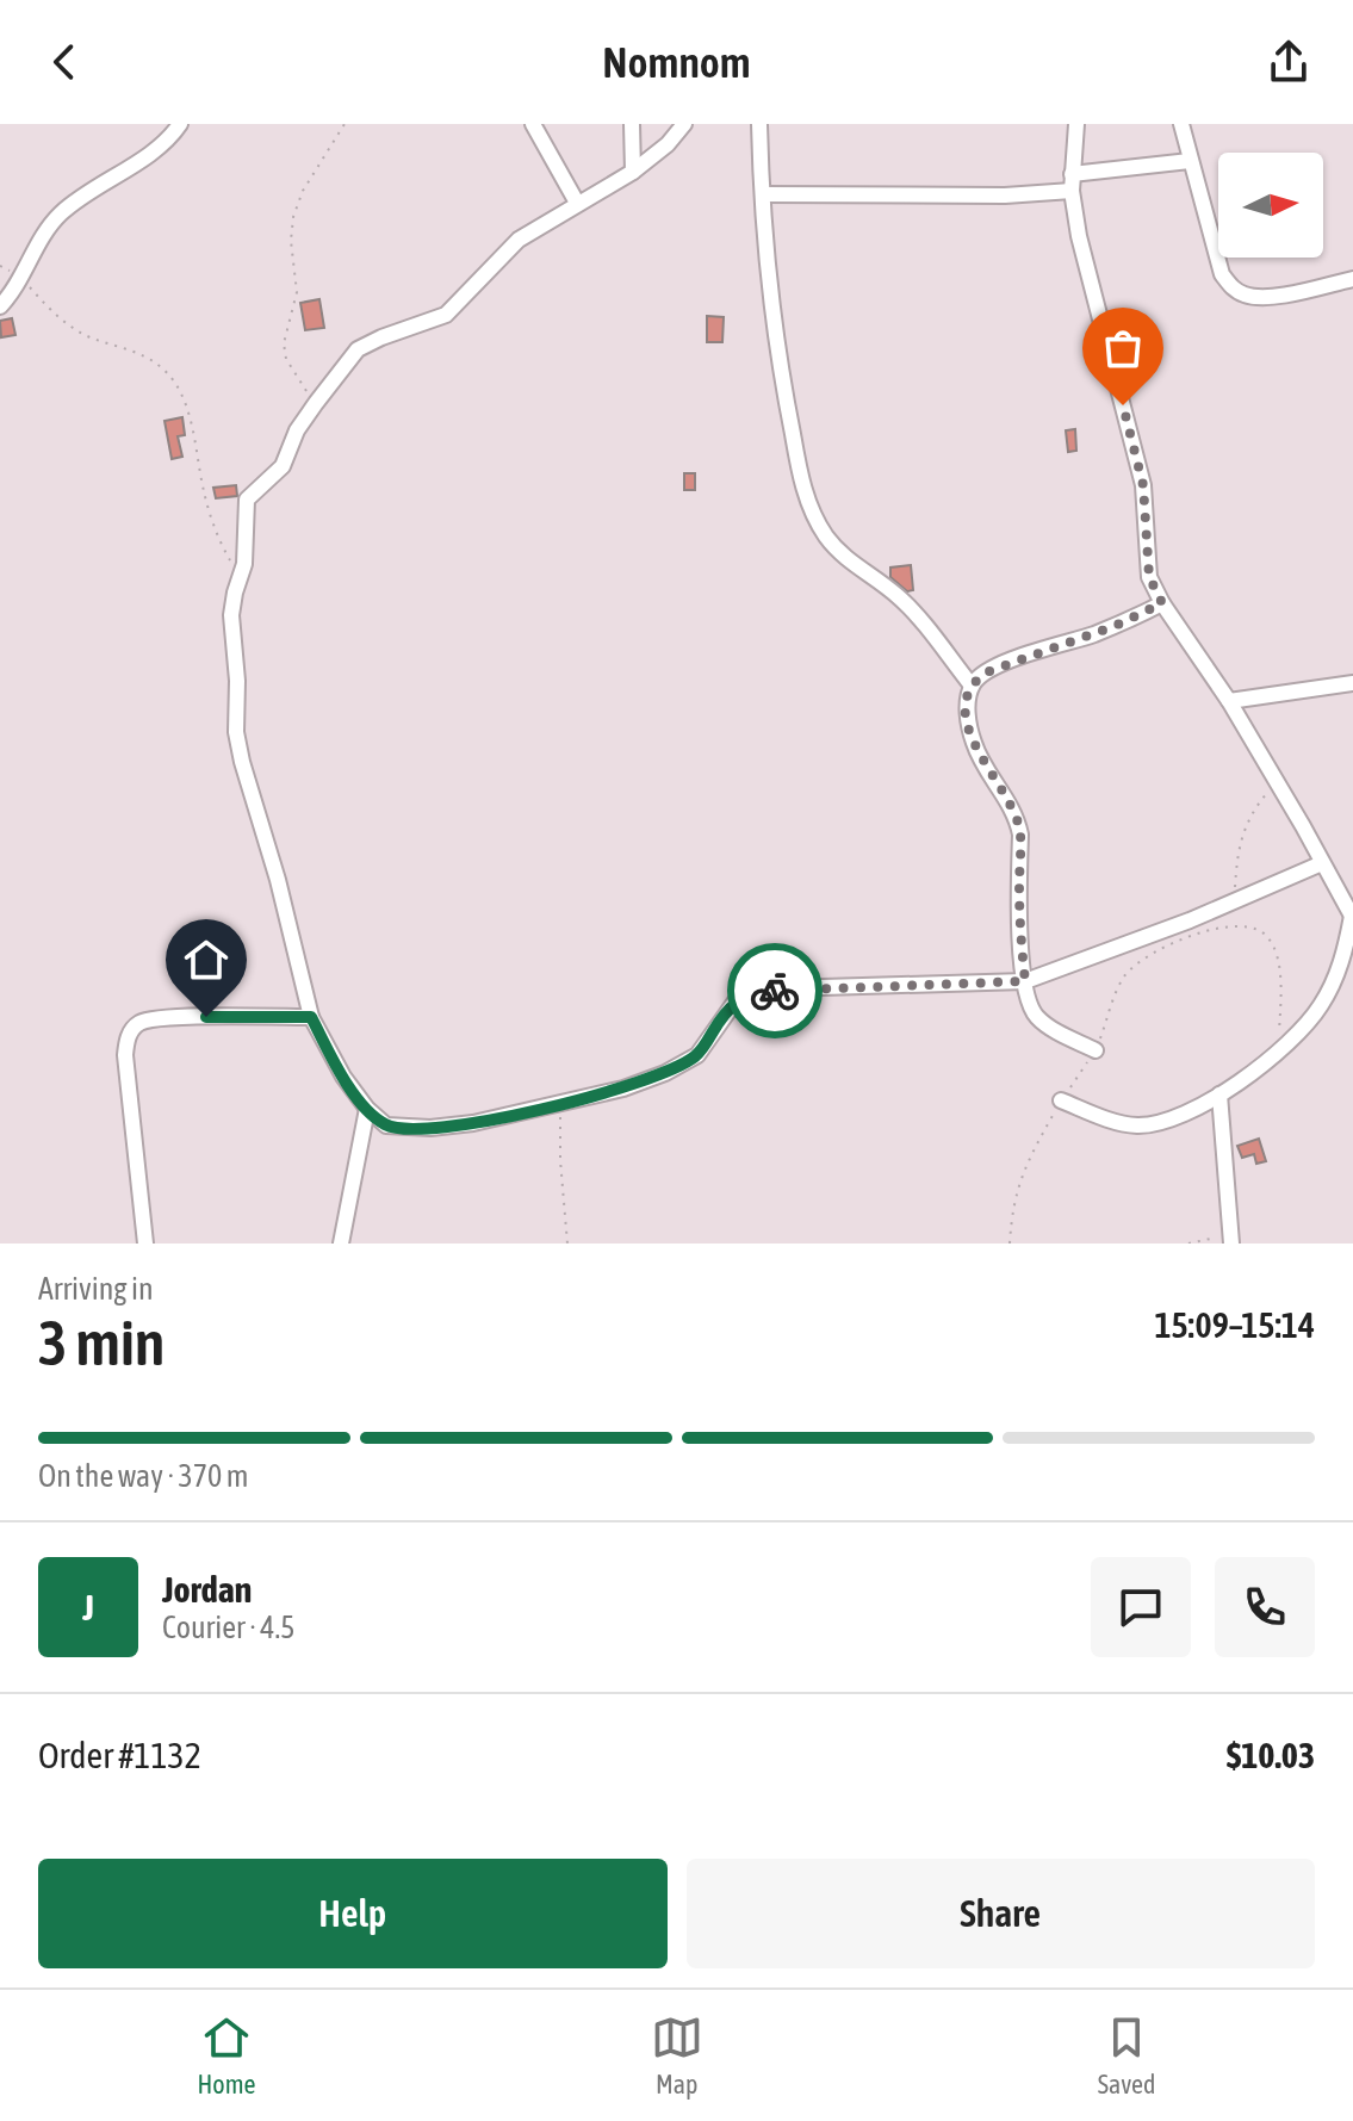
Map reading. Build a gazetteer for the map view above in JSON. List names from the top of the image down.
{
  "north": "right",
  "page": {
    "header": "Nomnom",
    "heading": ["3 min", "Arriving in", "15:09–15:14"],
    "panel": [
      "Jordan",
      "Courier · 4.5",
      "Order #1132",
      "$10.03"
    ],
    "bar": "On the way · 370 m",
    "round": "J",
    "buttons": ["Help", "Share"],
    "tabs": ["Home", "Map", "Saved"]
  }
}
